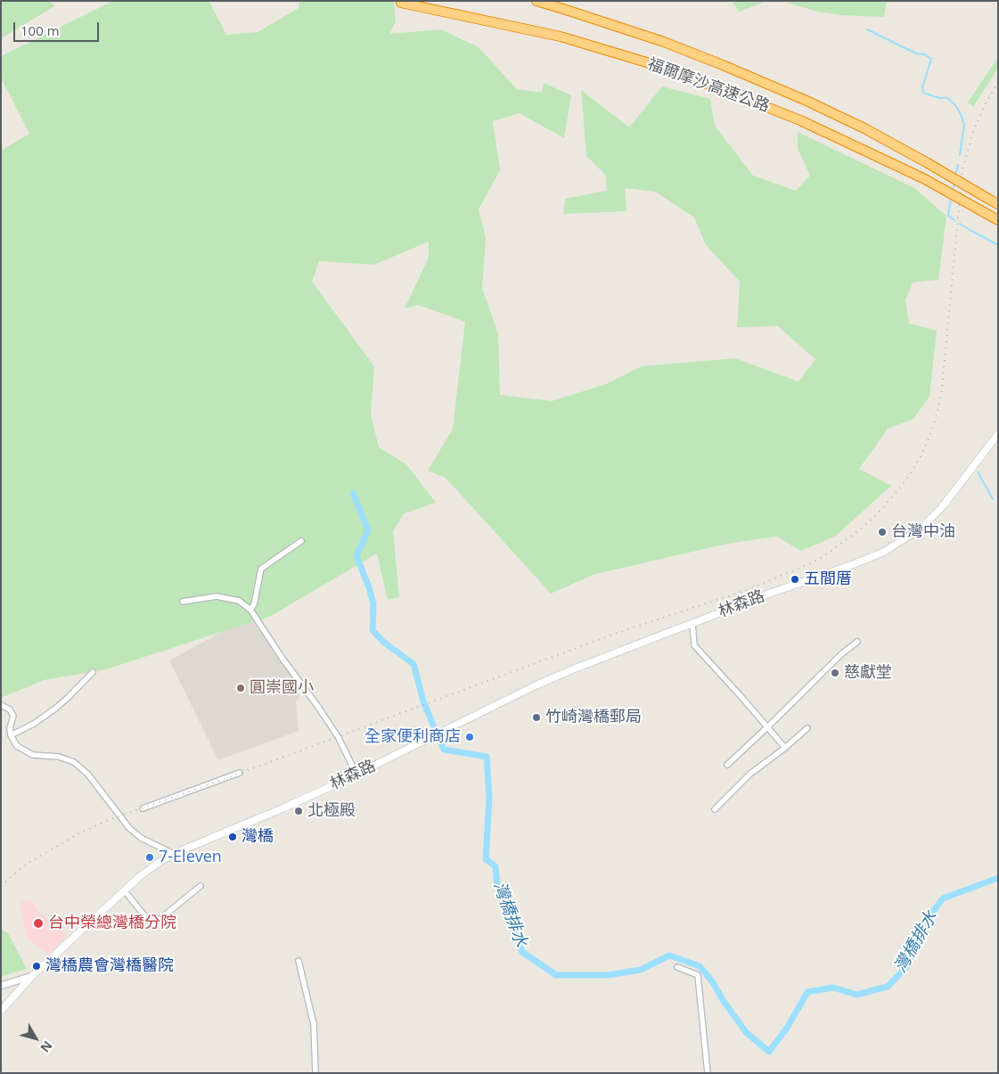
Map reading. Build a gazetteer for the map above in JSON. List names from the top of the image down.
{
  "streets": {
    "highway": ["福爾摩沙高速公路"],
    "main road": ["林森路"]
  },
  "water": ["灣橋排水"],
  "places": [
    "台灣中油",
    "五間厝",
    "慈獻堂",
    "圓崇國小",
    "竹崎灣橋郵局",
    "全家便利商店",
    "北極殿",
    "灣橋",
    "7-Eleven",
    "台中榮總灣橋分院",
    "灣橋農會灣橋醫院"
  ],
  "scale_bar": "100 m",
  "north": "bottom right"
}
